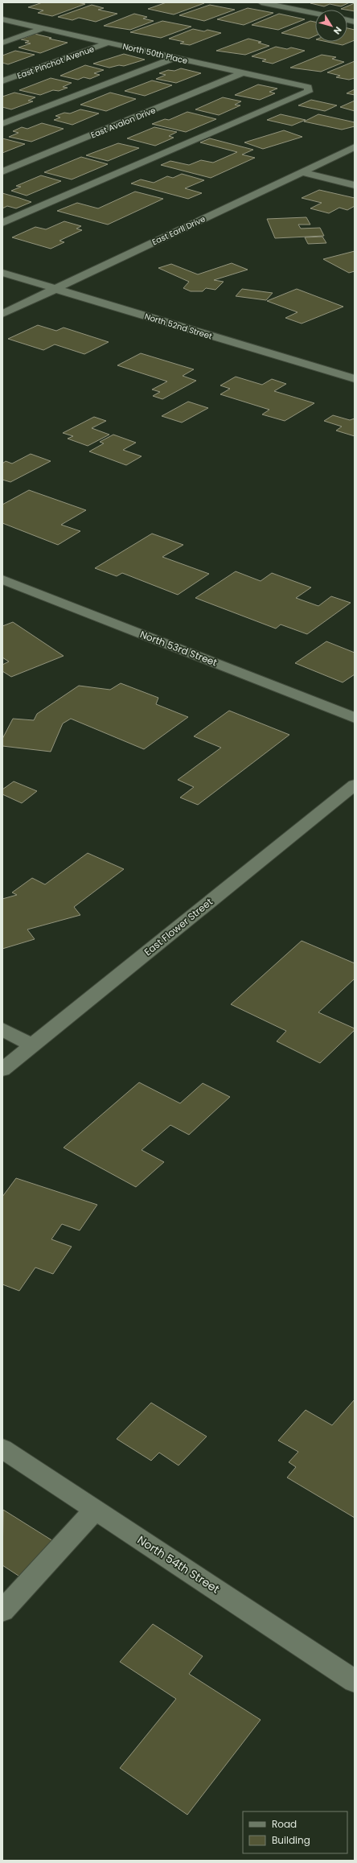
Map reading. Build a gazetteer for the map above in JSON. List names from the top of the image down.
{
  "streets": {
    "street": [
      "North 50th Place",
      "East Pinchot Avenue",
      "East Avalon Drive",
      "East Earll Drive",
      "North 52nd Street",
      "North 53rd Street",
      "East Flower Street",
      "North 54th Street"
    ]
  },
  "crossings": [
    ["North 50th Place", "East Pinchot Avenue"],
    ["North 50th Place", "East Avalon Drive"],
    ["East Earll Drive", "North 52nd Street"]
  ],
  "legend": ["Road", "Building"],
  "north": "bottom right"
}
